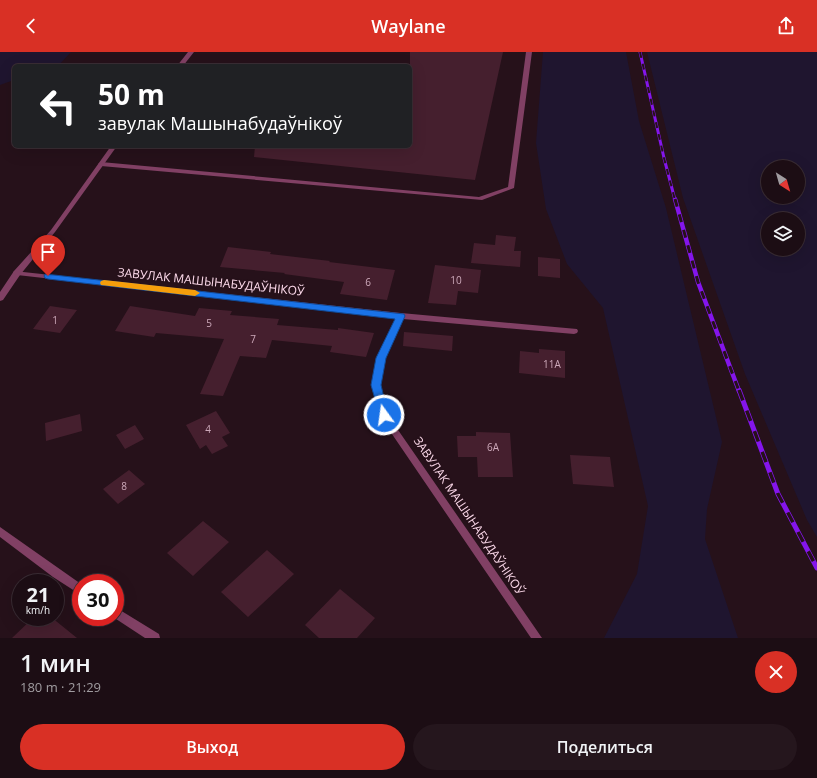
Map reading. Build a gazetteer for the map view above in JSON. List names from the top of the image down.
{
  "streets": {
    "street": ["ЗАВУЛАК МАШЫНАБУДАЎНІКОЎ"]
  },
  "house_numbers": [
    "10",
    "6",
    "1",
    "5",
    "7",
    "11А",
    "4",
    "6А",
    "8"
  ],
  "north": "bottom right",
  "page": {
    "header": "Waylane",
    "turn": ["50 m", "завулак Машынабудаўнікоў"],
    "speed": "21 km/h",
    "limit": "30",
    "heading": ["1 мин", "180 m · 21:29"],
    "buttons": ["Выход", "Поделиться"]
  }
}
